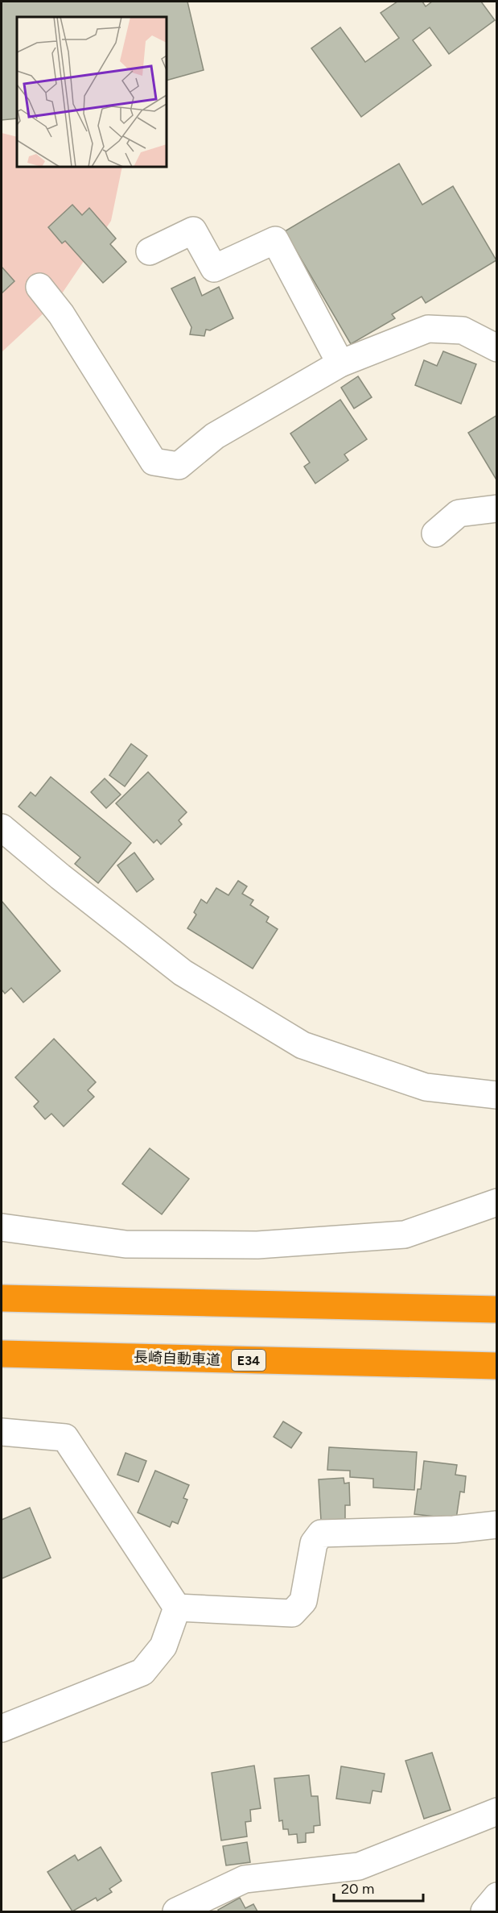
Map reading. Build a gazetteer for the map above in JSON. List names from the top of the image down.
{
  "streets": {
    "highway": ["長崎自動車道", "E34"]
  },
  "scale_bar": "20 m"
}
